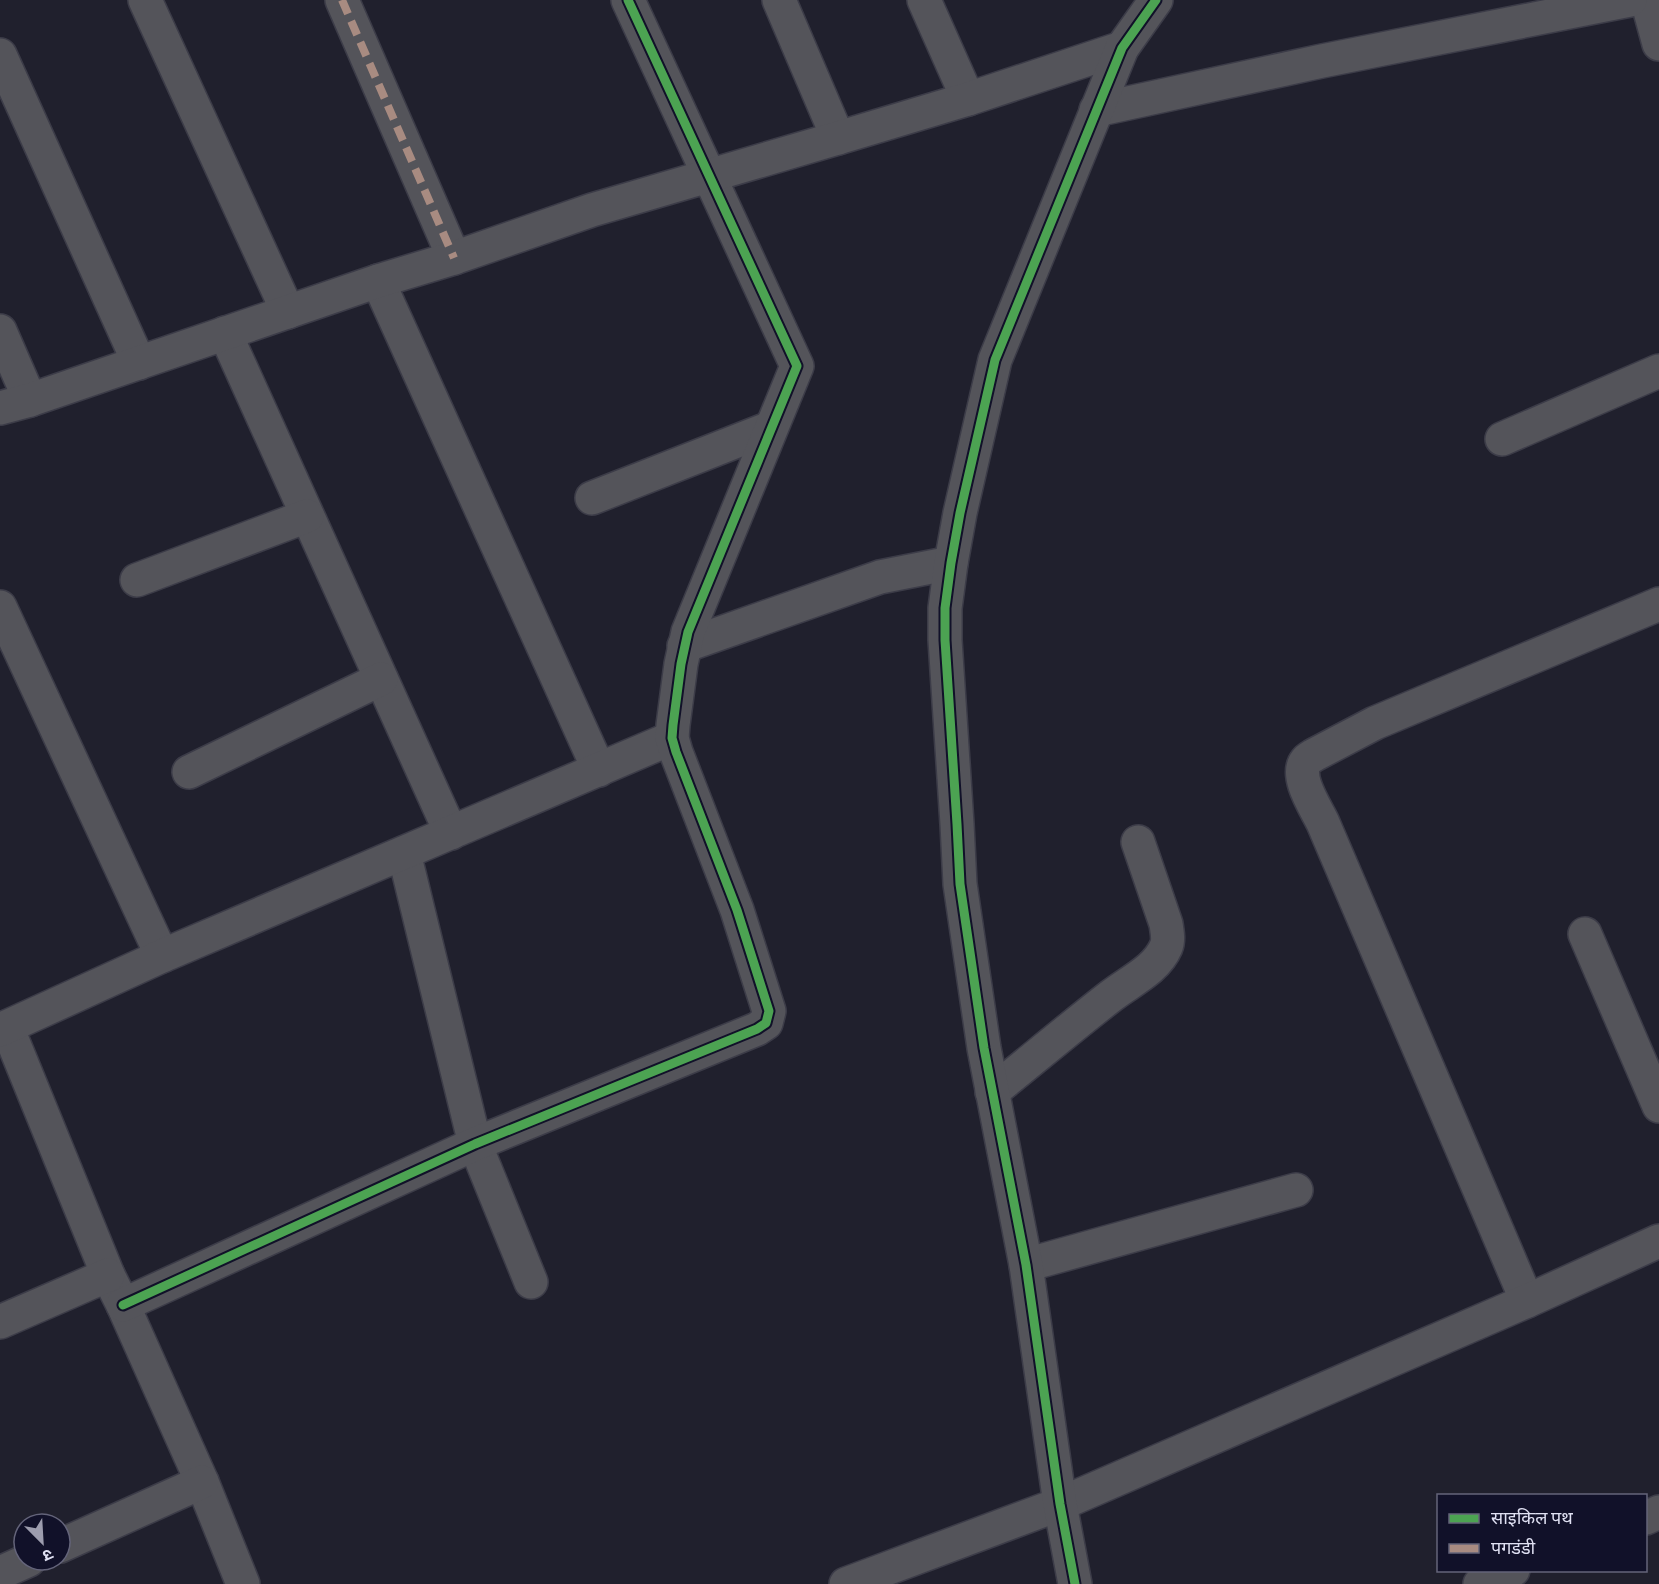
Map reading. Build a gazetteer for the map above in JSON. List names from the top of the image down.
{
  "legend": ["साइकिल पथ", "पगडंडी"],
  "north": "bottom right"
}
